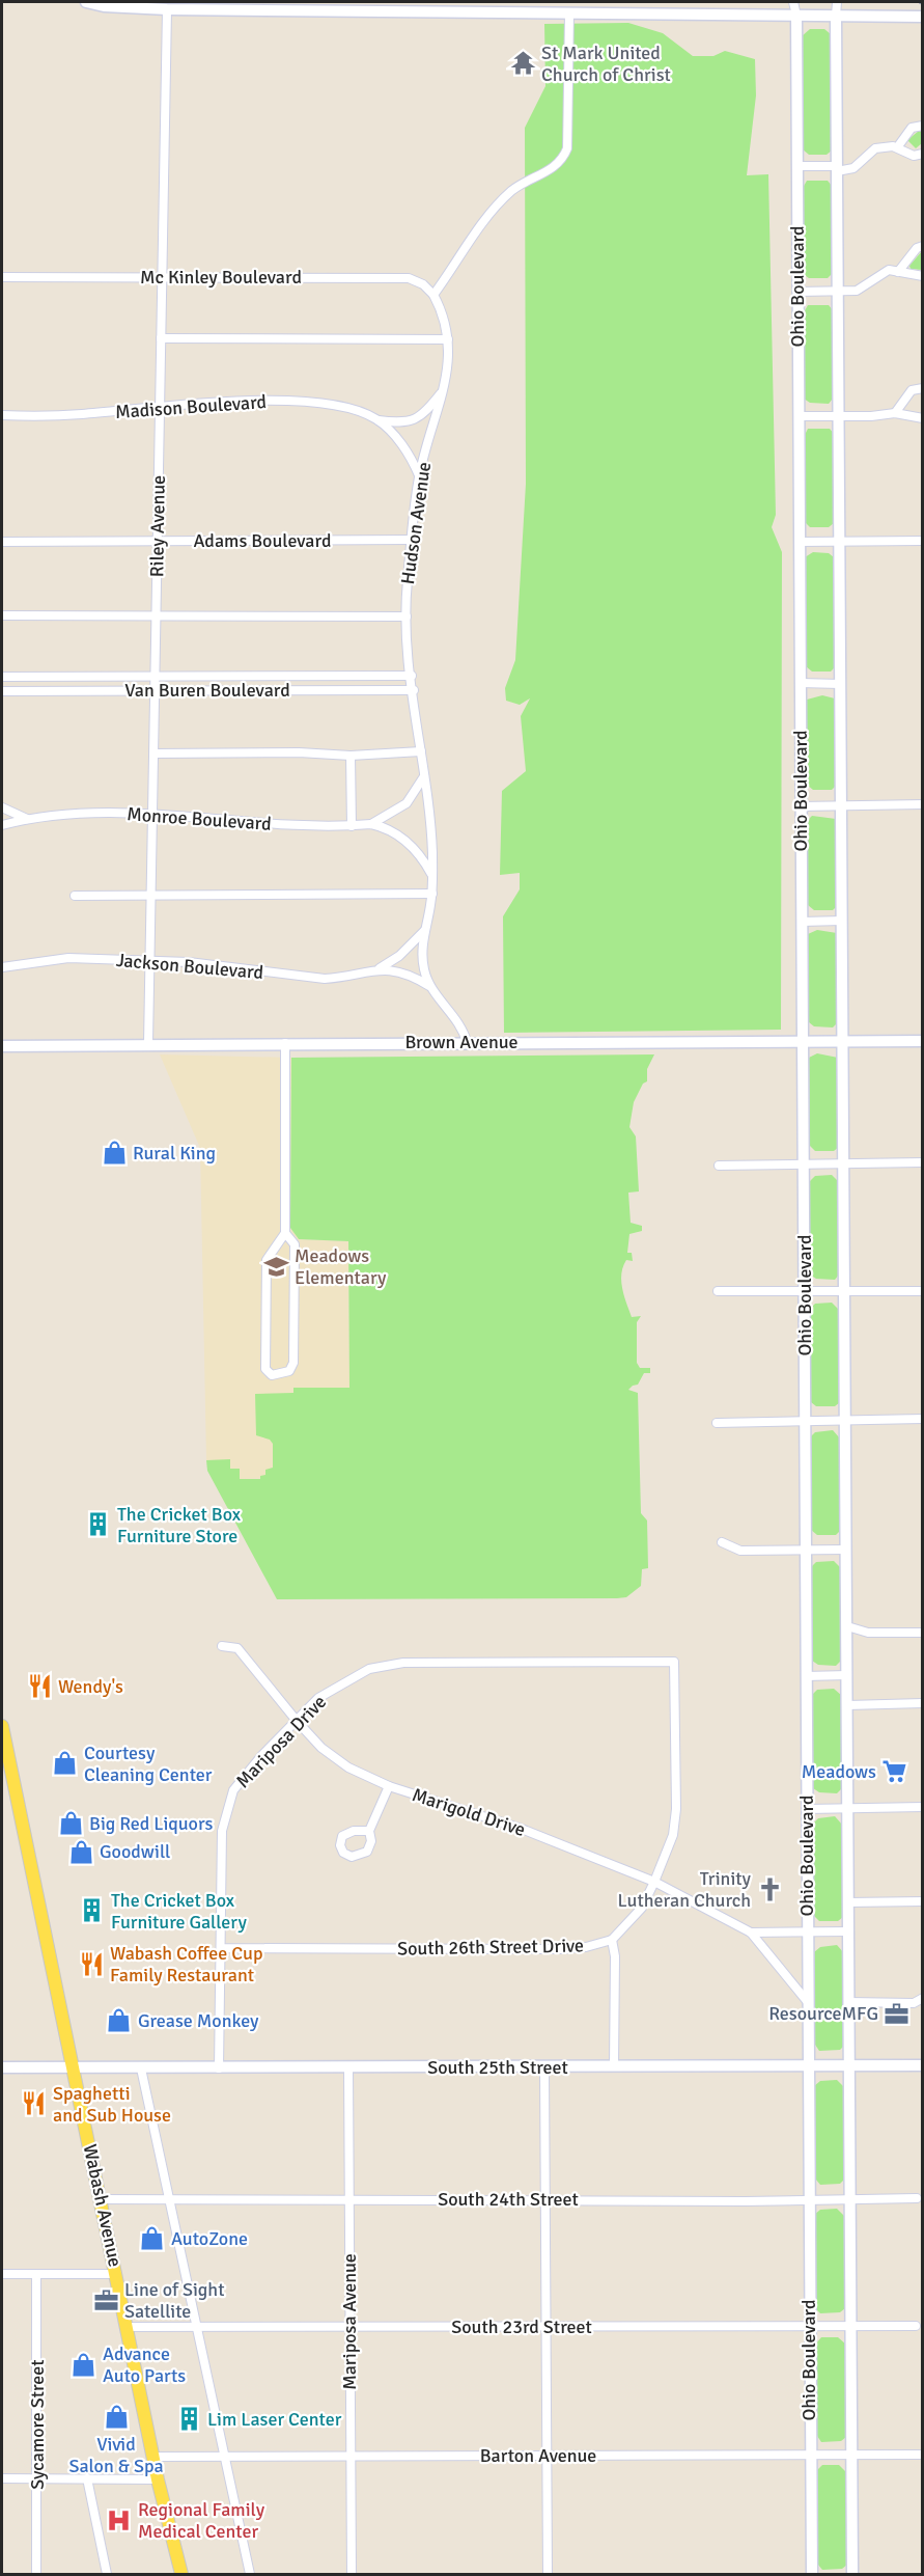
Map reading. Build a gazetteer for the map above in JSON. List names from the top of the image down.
{
  "streets": {
    "main road": ["Wabash Avenue"],
    "street": [
      "Mc Kinley Boulevard",
      "Ohio Boulevard",
      "Madison Boulevard",
      "Hudson Avenue",
      "Riley Avenue",
      "Adams Boulevard",
      "Van Buren Boulevard",
      "Monroe Boulevard",
      "Jackson Boulevard",
      "Brown Avenue",
      "Mariposa Drive",
      "Marigold Drive",
      "South 26th Street Drive",
      "South 25th Street",
      "South 24th Street",
      "Mariposa Avenue",
      "South 23rd Street",
      "Sycamore Street",
      "Barton Avenue"
    ]
  },
  "crossings": [
    ["Mc Kinley Boulevard", "Hudson Avenue"],
    ["Mc Kinley Boulevard", "Riley Avenue"],
    ["Ohio Boulevard", "Brown Avenue"],
    ["Ohio Boulevard", "Marigold Drive"],
    ["Ohio Boulevard", "South 25th Street"],
    ["Ohio Boulevard", "South 24th Street"],
    ["Ohio Boulevard", "South 23rd Street"],
    ["Ohio Boulevard", "Barton Avenue"],
    ["Madison Boulevard", "Hudson Avenue"],
    ["Madison Boulevard", "Riley Avenue"],
    ["Hudson Avenue", "Adams Boulevard"],
    ["Hudson Avenue", "Van Buren Boulevard"],
    ["Hudson Avenue", "Monroe Boulevard"],
    ["Hudson Avenue", "Jackson Boulevard"],
    ["Hudson Avenue", "Brown Avenue"],
    ["Riley Avenue", "Adams Boulevard"],
    ["Riley Avenue", "Van Buren Boulevard"],
    ["Riley Avenue", "Monroe Boulevard"],
    ["Riley Avenue", "Jackson Boulevard"],
    ["Riley Avenue", "Brown Avenue"],
    ["Mariposa Drive", "Marigold Drive"],
    ["Mariposa Drive", "South 26th Street Drive"],
    ["Mariposa Drive", "South 25th Street"],
    ["South 25th Street", "Wabash Avenue"],
    ["South 25th Street", "Mariposa Avenue"],
    ["South 24th Street", "Wabash Avenue"],
    ["South 24th Street", "Mariposa Avenue"],
    ["Wabash Avenue", "South 23rd Street"],
    ["Wabash Avenue", "Barton Avenue"],
    ["Mariposa Avenue", "South 23rd Street"],
    ["Mariposa Avenue", "Barton Avenue"]
  ],
  "places": {
    "temple": ["St Mark United Church of Christ"],
    "shop": [
      "Rural King",
      "Courtesy Cleaning Center",
      "Big Red Liquors",
      "Goodwill",
      "Grease Monkey",
      "AutoZone",
      "Advance Auto Parts",
      "Vivid Salon & Spa"
    ],
    "school or university": ["Meadows Elementary"],
    "building": ["The Cricket Box Furniture Store", "The Cricket Box Furniture Gallery", "Lim Laser Center"],
    "restaurant": ["Wendy's", "Wabash Coffee Cup Family Restaurant", "Spaghetti and Sub House"],
    "supermarket": ["Meadows"],
    "church": ["Trinity Lutheran Church"],
    "office": ["ResourceMFG", "Line of Sight Satellite"],
    "hospital": ["Regional Family Medical Center"]
  }
}
